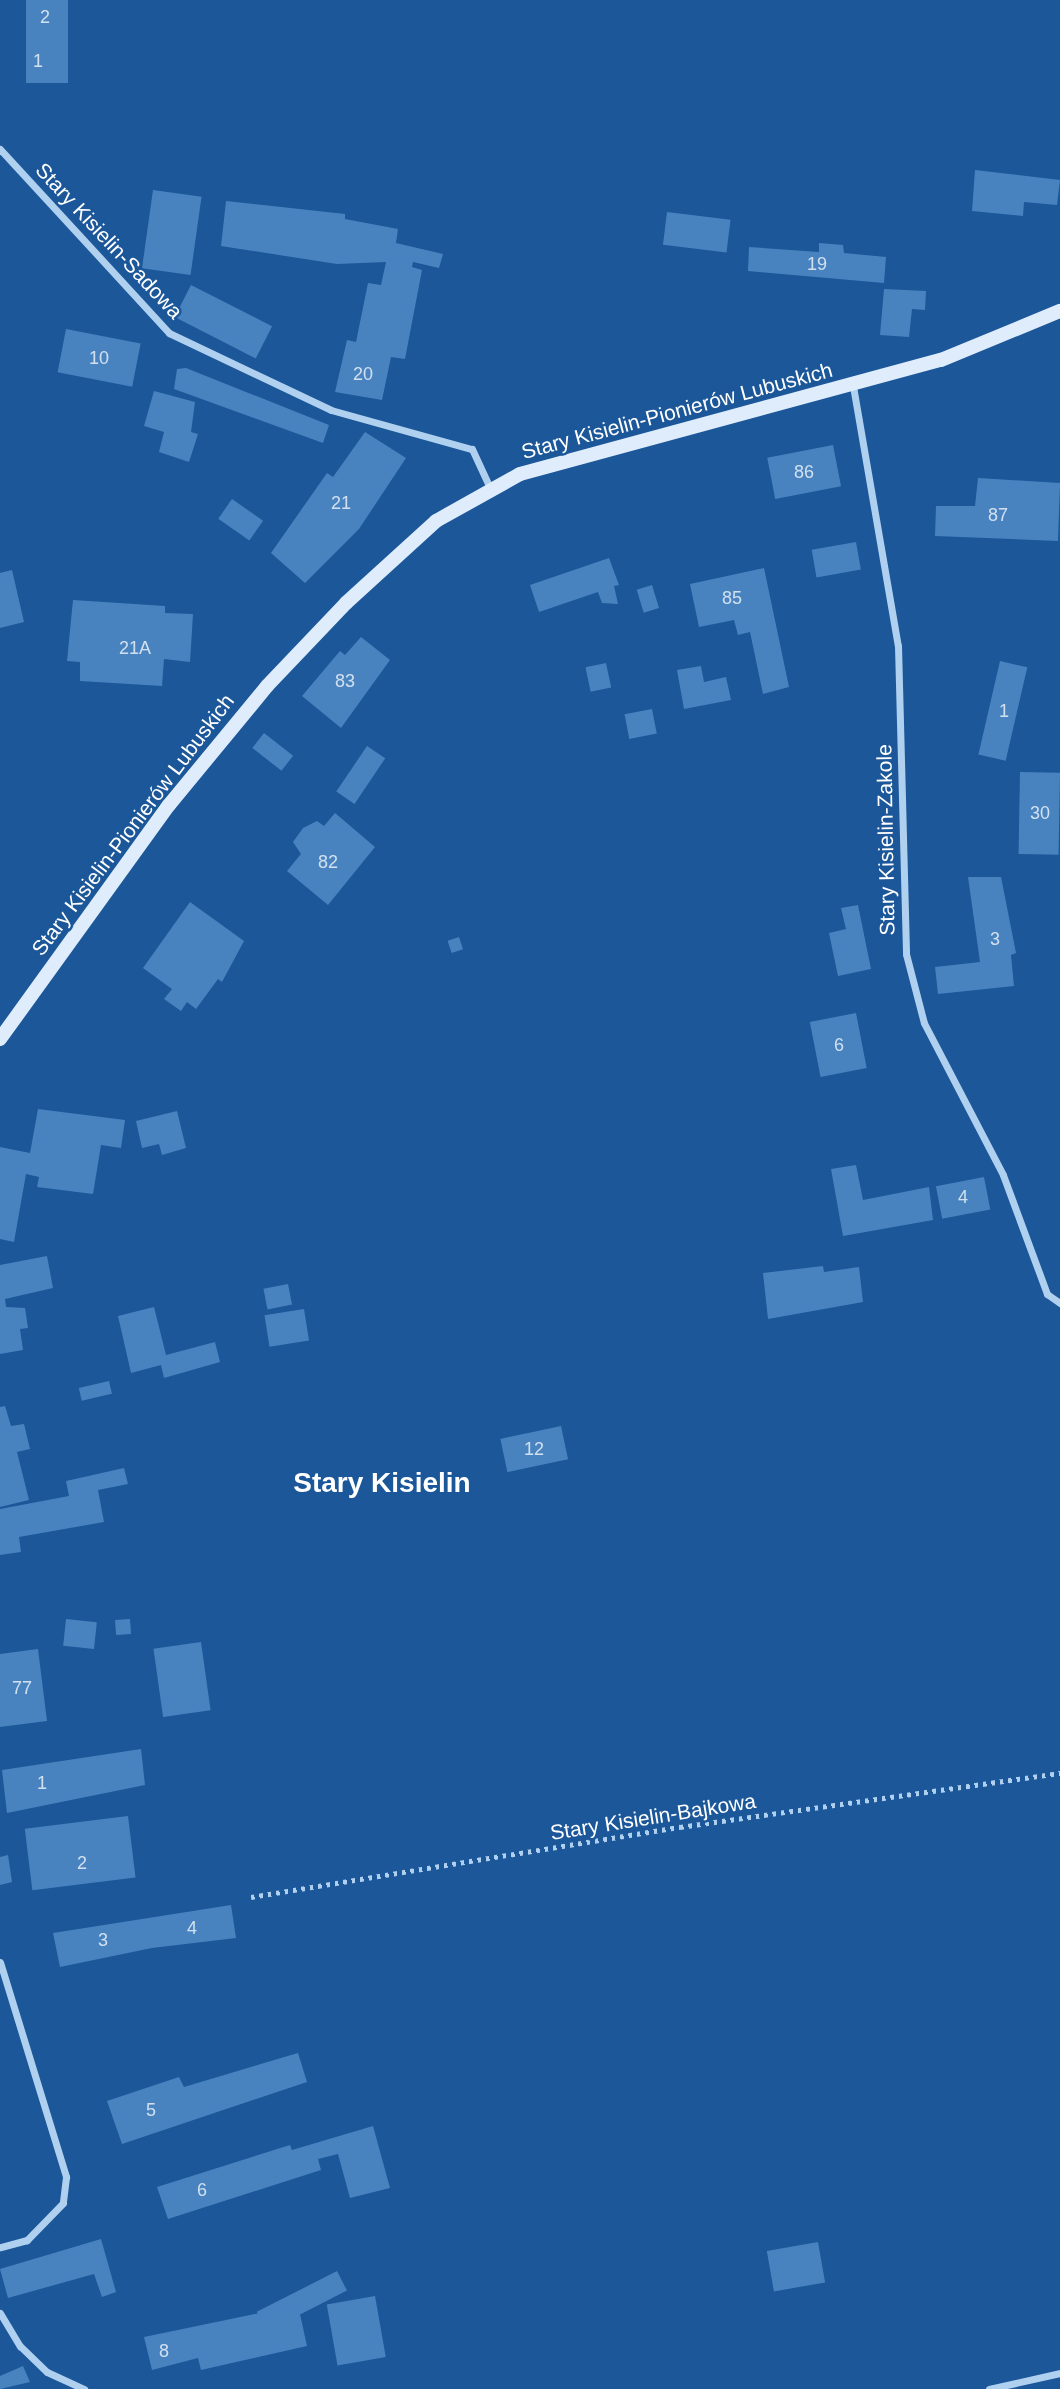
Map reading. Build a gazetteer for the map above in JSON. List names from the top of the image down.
{
  "streets": {
    "street": ["Stary Kisielin-Sadowa", "Stary Kisielin-Pionierów Lubuskich", "Stary Kisielin-Zakole"],
    "path": ["Stary Kisielin-Bajkowa"]
  },
  "crossings": [
    ["Stary Kisielin-Sadowa", "Stary Kisielin-Pionierów Lubuskich"],
    ["Stary Kisielin-Pionierów Lubuskich", "Stary Kisielin-Zakole"]
  ],
  "districts": ["Stary Kisielin"],
  "house_numbers": [
    "2",
    "1",
    "19",
    "10",
    "20",
    "86",
    "21",
    "87",
    "85",
    "21A",
    "83",
    "1",
    "30",
    "82",
    "3",
    "6",
    "4",
    "12",
    "77",
    "1",
    "2",
    "4",
    "3",
    "5",
    "6",
    "8"
  ]
}
